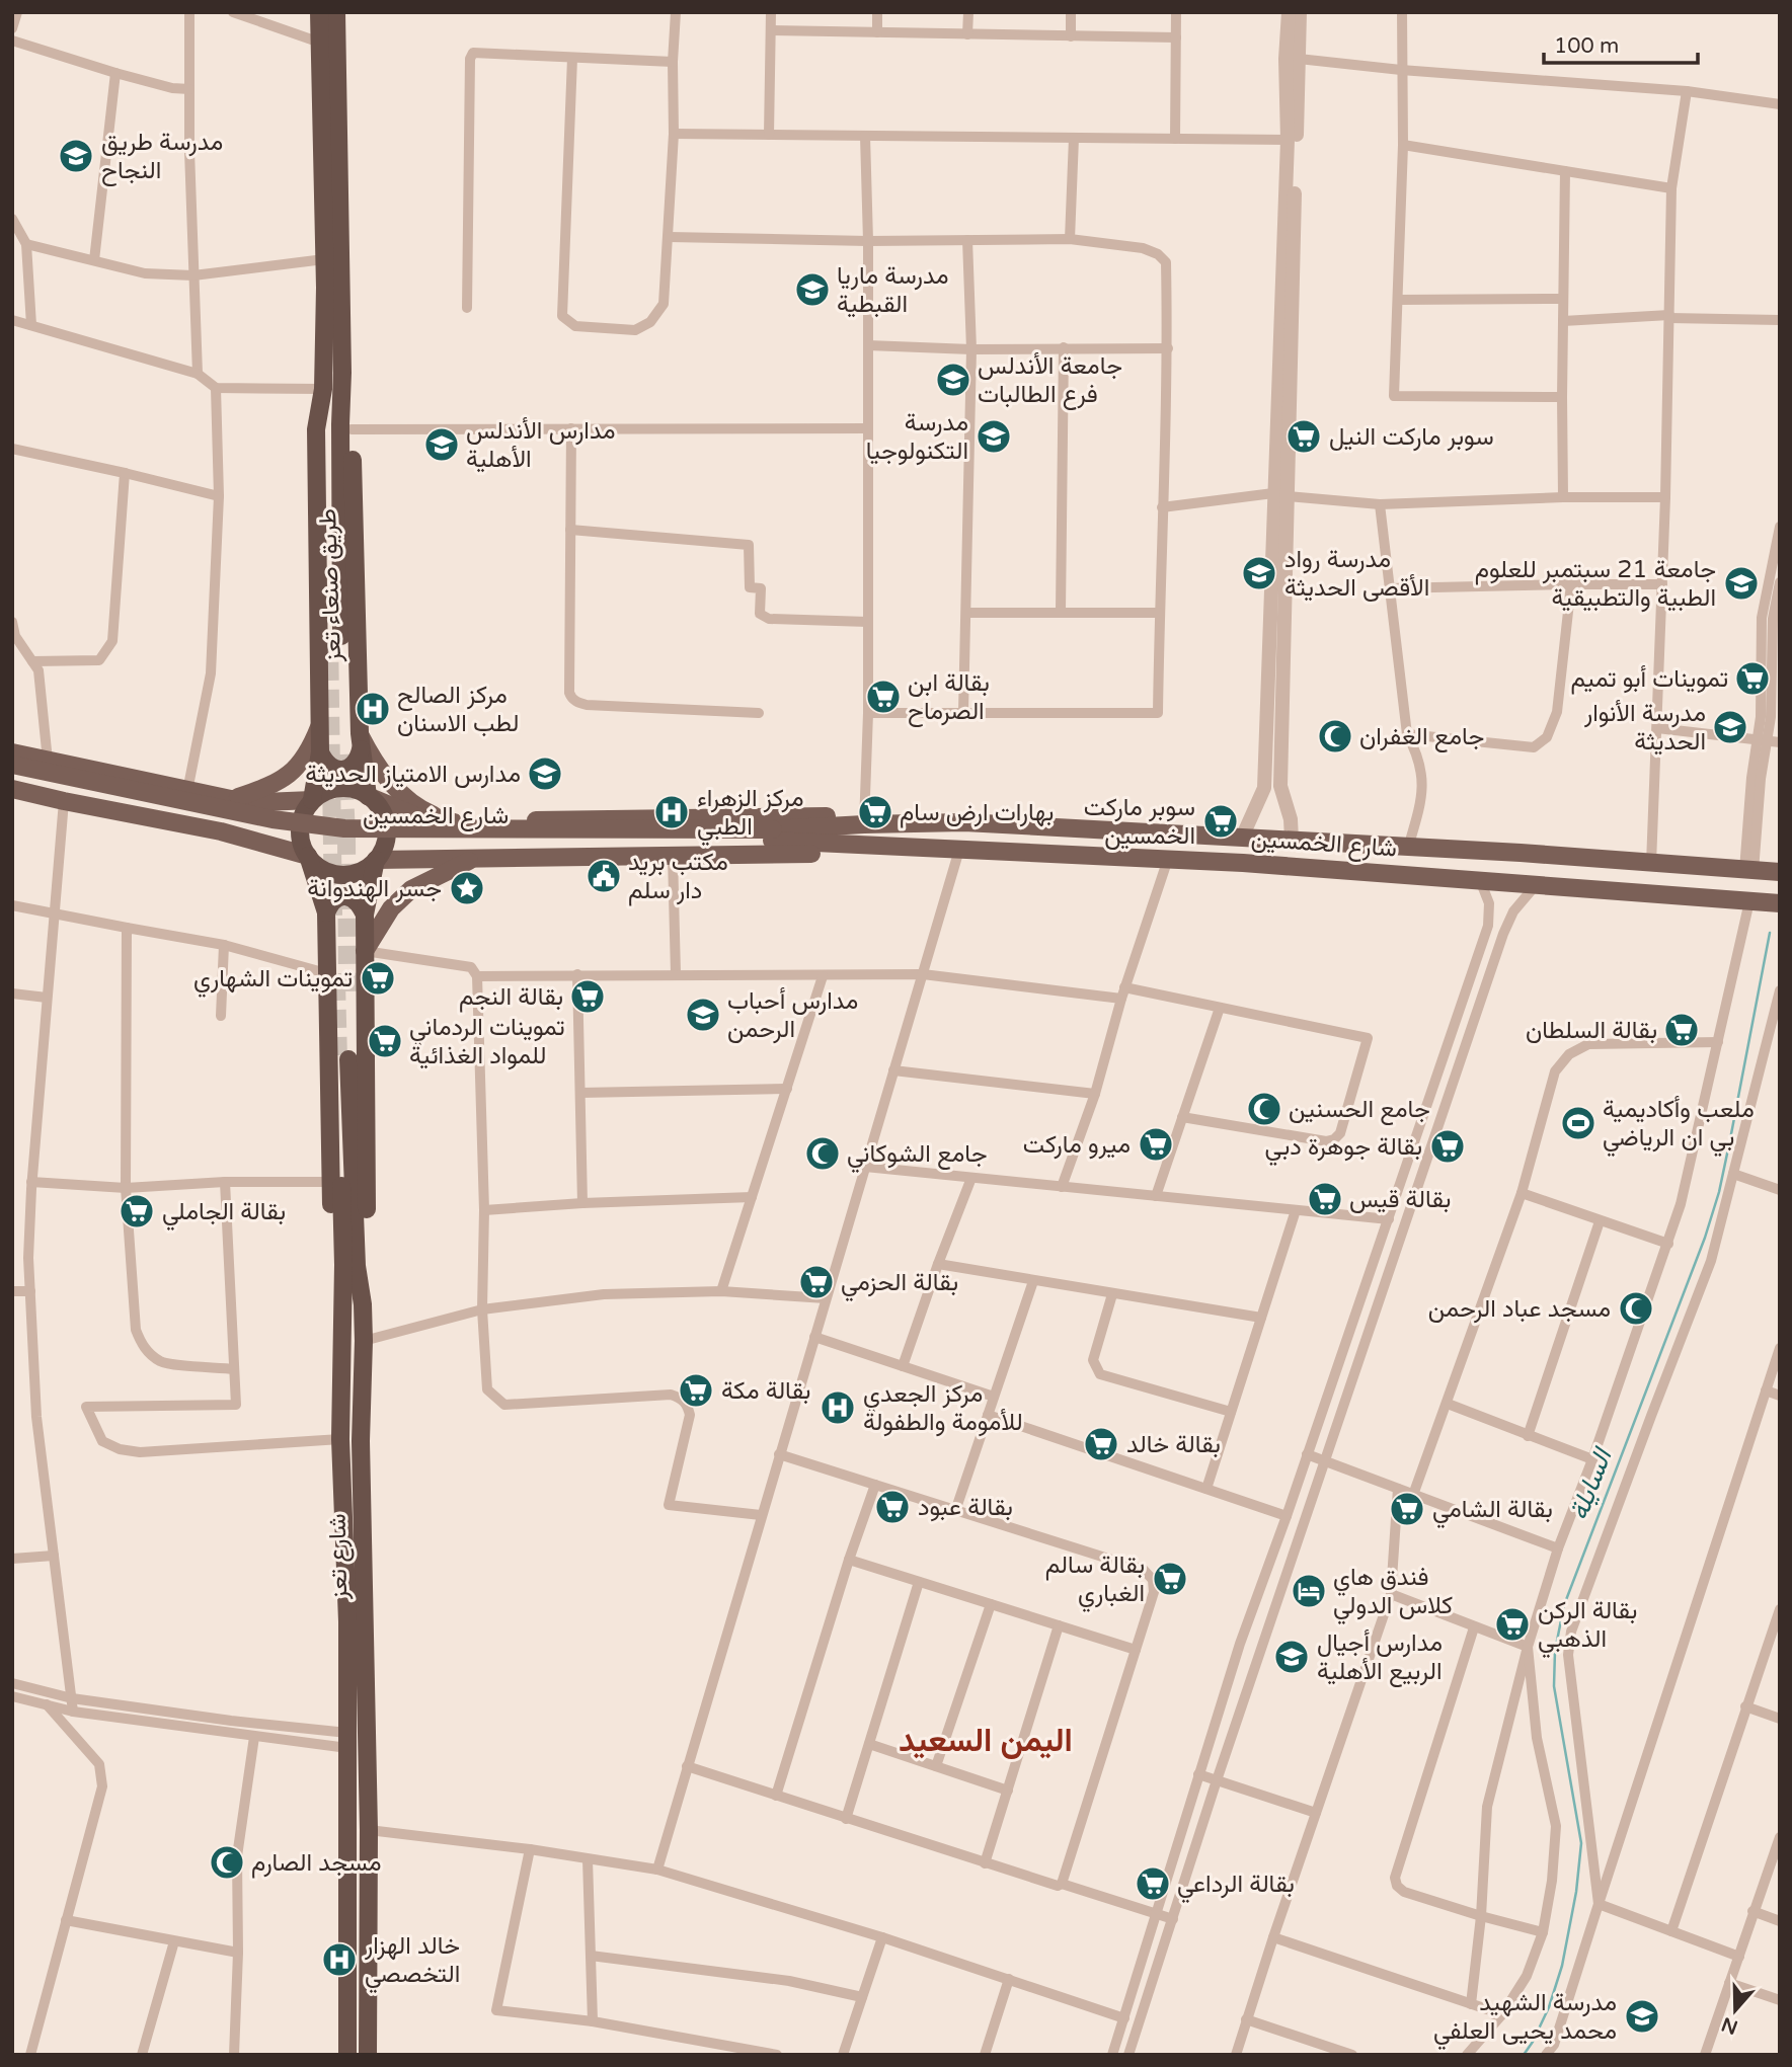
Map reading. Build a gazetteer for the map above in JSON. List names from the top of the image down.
{
  "streets": {
    "highway": ["طريق صنعاء تعز", "شارع تعز"],
    "main road": ["شارع الخمسين"]
  },
  "crossings": [
    ["طريق صنعاء تعز", "شارع الخمسين"]
  ],
  "districts": ["اليمن السعيد"],
  "water": ["السايلة"],
  "places": {
    "school or university": [
      "مدرسة طريق النجاح",
      "مدرسة ماريا القبطية",
      "جامعة الأندلس فرع الطالبات",
      "مدرسة التكنولوجيا",
      "مدارس الأندلس الأهلية",
      "مدرسة رواد الأقصى الحديثة",
      "جامعة 21 سبتمبر للعلوم الطبية والتطبيقية",
      "مدرسة الأنوار الحديثة",
      "مدارس الامتياز الحديثة",
      "مدارس أحباب الرحمن",
      "مدارس أجيال الربيع الأهلية",
      "مدرسة الشهيد محمد يحيى العلفي"
    ],
    "supermarket": [
      "سوبر ماركت النيل",
      "تموينات أبو تميم",
      "بقالة ابن الصرماح",
      "بهارات ارض سام",
      "سوبر ماركت الخمسين",
      "تموينات الشهاري",
      "بقالة النجم",
      "بقالة السلطان",
      "تموينات الردماني للمواد الغذائية",
      "ميرو ماركت",
      "بقالة جوهرة دبي",
      "بقالة قيس",
      "بقالة الجاملي",
      "بقالة الحزمي",
      "بقالة مكة",
      "بقالة خالد",
      "بقالة عبود",
      "بقالة الشامي",
      "بقالة سالم الغباري",
      "بقالة الركن الذهبي",
      "بقالة الرداعي"
    ],
    "hospital": [
      "مركز الصالح لطب الاسنان",
      "مركز الزهراء الطبي",
      "مركز الجعدي للأمومة والطفولة",
      "خالد الهزار التخصصي"
    ],
    "mosque": [
      "جامع الغفران",
      "جامع الحسنين",
      "جامع الشوكاني",
      "مسجد عباد الرحمن",
      "مسجد الصارم"
    ],
    "public building": ["مكتب بريد دار سلم"],
    "place": ["جسر الهندوانة"],
    "sports": ["ملعب وأكاديمية بي ان الرياضي"],
    "hotel": ["فندق هاي كلاس الدولي"]
  },
  "scale_bar": "100 m",
  "north": "bottom"
}
